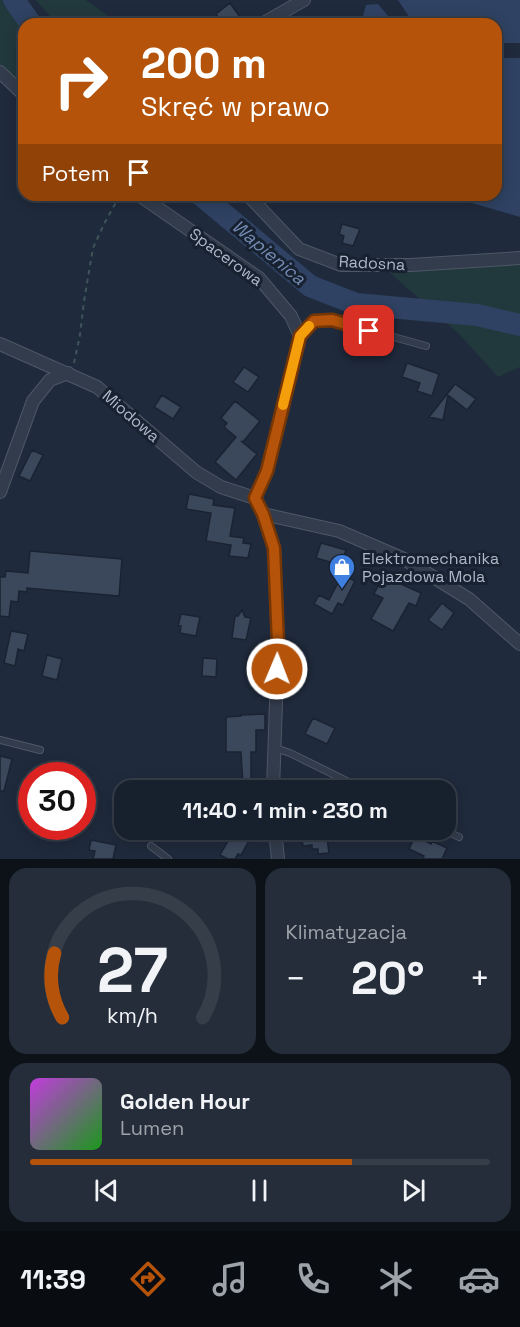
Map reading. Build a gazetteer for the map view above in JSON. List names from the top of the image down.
{
  "streets": {
    "street": ["Spacerowa", "Radosna", "Miodowa"]
  },
  "water": ["Wapienica"],
  "places": {
    "shop": ["Elektromechanika Pojazdowa Mola"]
  },
  "page": {
    "turn": ["200 m", "Skręć w prawo"],
    "then": "Potem",
    "limit": "30",
    "trip": "11:40 · 1 min · 230 m",
    "tile": "Klimatyzacja",
    "heat": ["−", "20°", "+"],
    "song": ["Golden Hour", "Lumen"],
    "tabs": "11:39",
    "gauge": ["27", "km/h"]
  }
}
